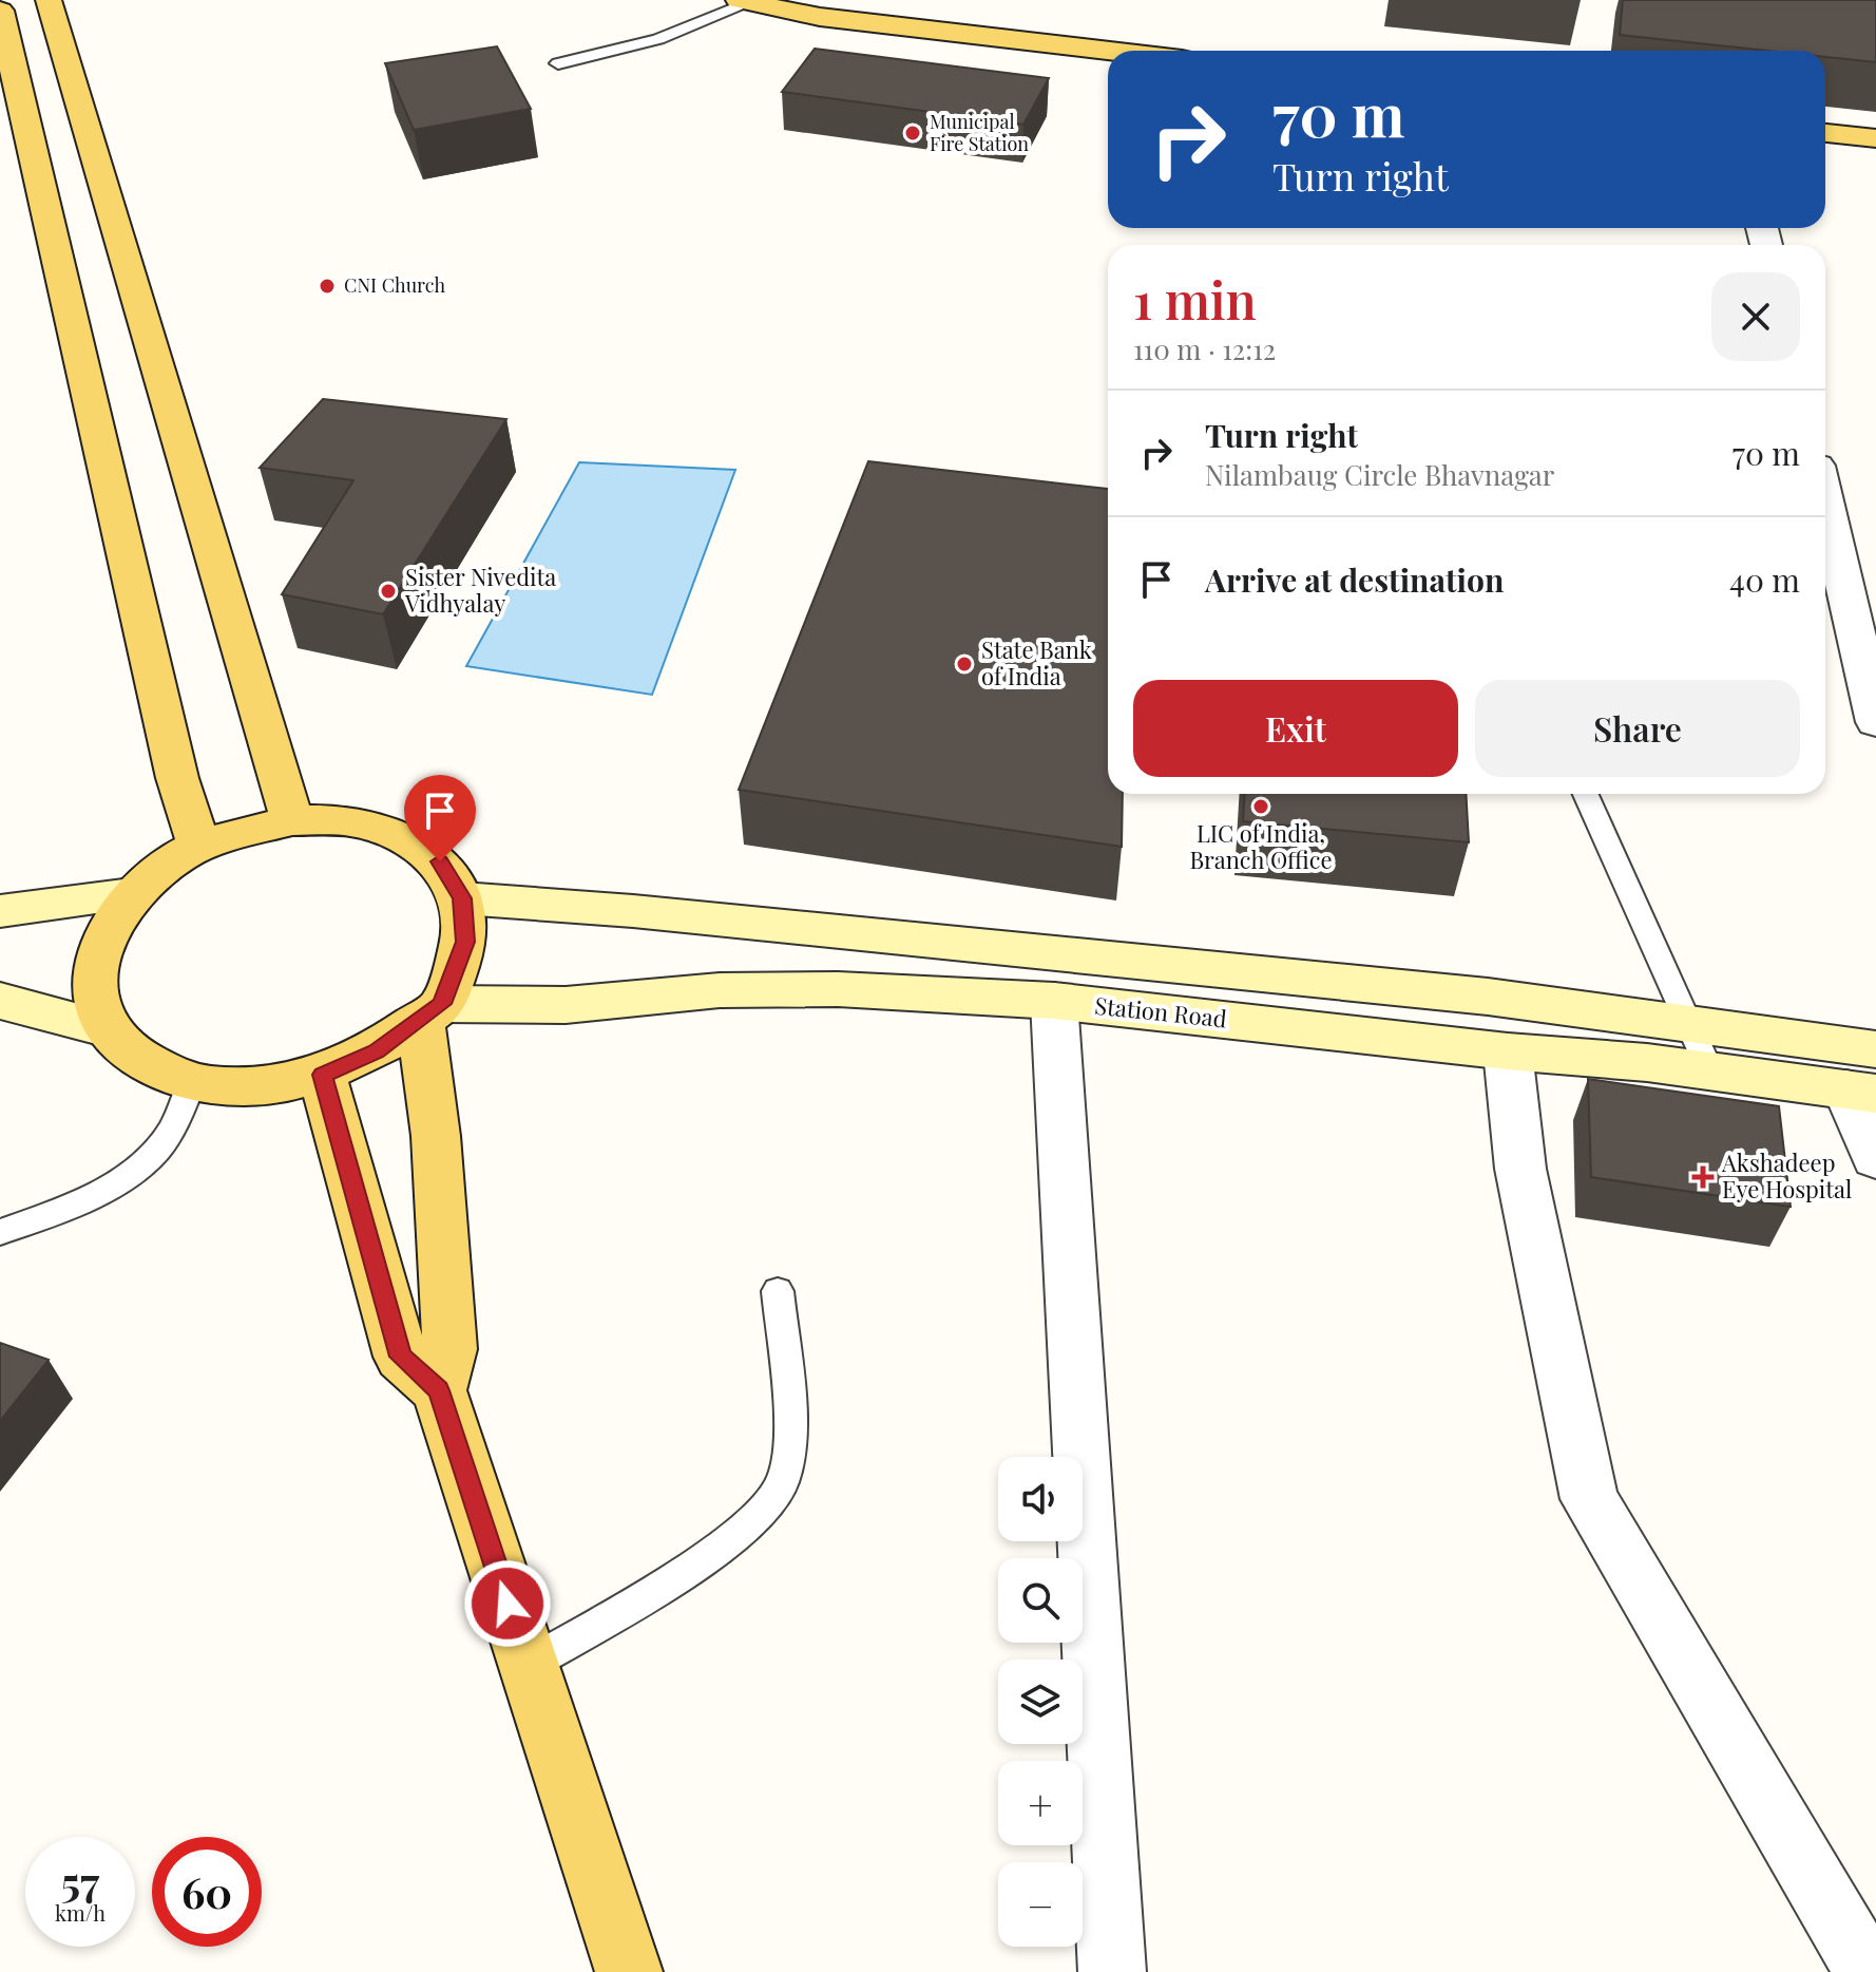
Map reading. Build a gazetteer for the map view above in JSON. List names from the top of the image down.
{
  "streets": {
    "main road": ["Station Road"]
  },
  "places": {
    "other": [
      "Municipal Fire Station",
      "CNI Church",
      "Sister Nivedita Vidhyalay",
      "State Bank of India",
      "LIC of India, Branch Office"
    ],
    "health": ["Akshadeep Eye Hospital"]
  },
  "page": {
    "turn": ["70 m", "Turn right"],
    "heading": ["1 min", "110 m · 12:12"],
    "list": [
      {
        "name": "Turn right",
        "note": "Nilambaug Circle Bhavnagar",
        "value": "70 m"
      },
      {
        "name": "Arrive at destination",
        "value": "40 m"
      }
    ],
    "buttons": ["Exit", "Share"],
    "map_buttons": ["+", "−"],
    "speed": "57 km/h",
    "limit": "60"
  }
}
